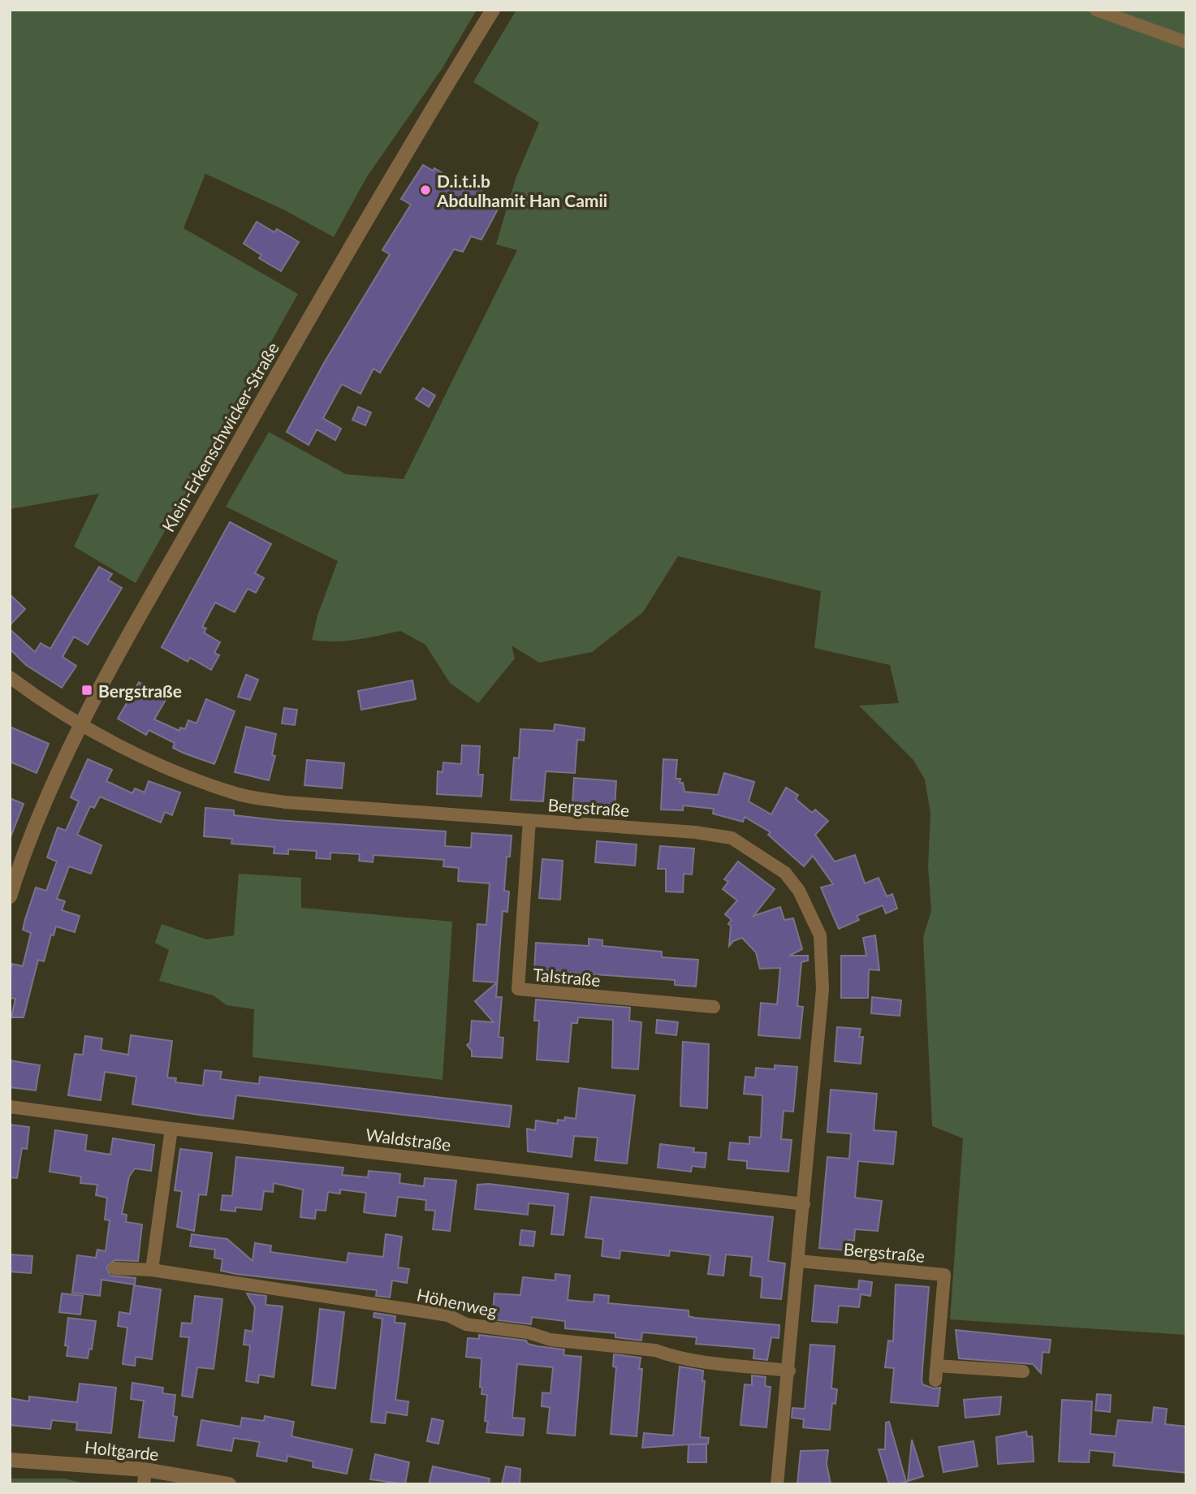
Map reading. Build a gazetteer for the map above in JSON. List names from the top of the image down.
{
  "streets": {
    "street": [
      "Klein-Erkenschwicker-Straße",
      "Bergstraße",
      "Talstraße",
      "Waldstraße",
      "Höhenweg",
      "Holtgarde"
    ]
  },
  "crossings": [
    ["Klein-Erkenschwicker-Straße", "Bergstraße"],
    ["Bergstraße", "Talstraße"],
    ["Bergstraße", "Waldstraße"],
    ["Bergstraße", "Höhenweg"]
  ],
  "places": {
    "other": ["D.i.t.i.b Abdulhamit Han Camii"],
    "transit": ["Bergstraße"]
  }
}
